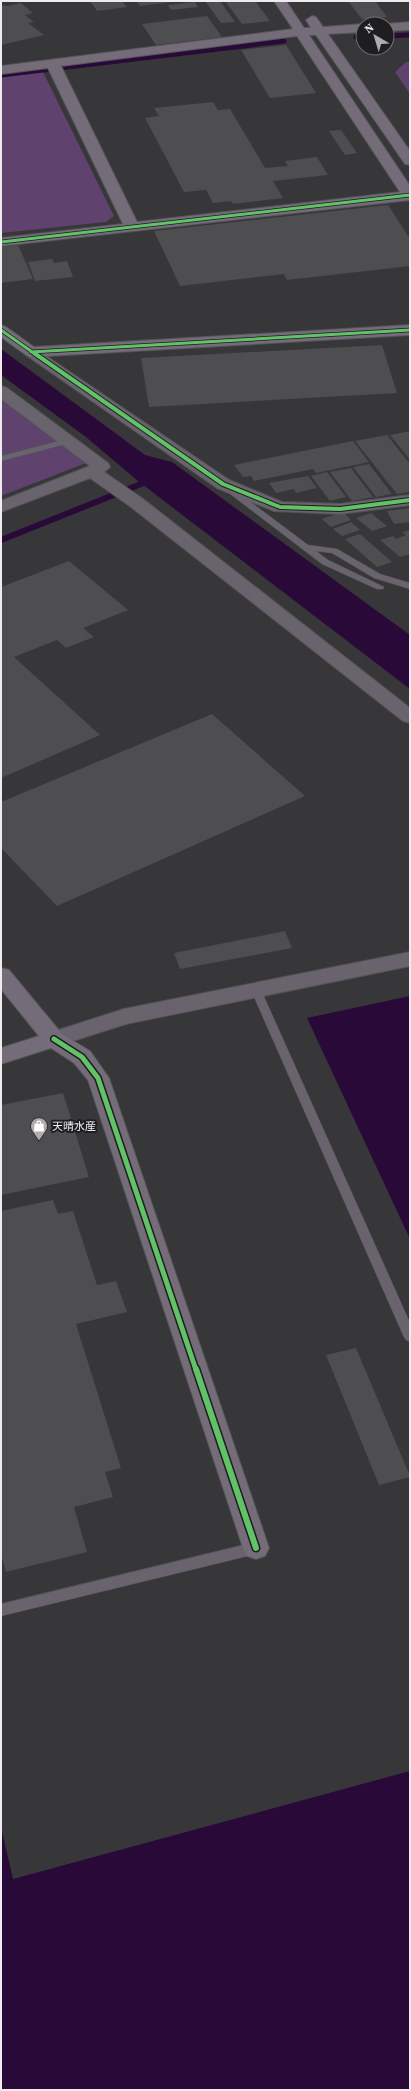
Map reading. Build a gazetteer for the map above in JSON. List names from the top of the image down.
{
  "places": {
    "shop": ["天晴水産"]
  },
  "north": "top left"
}
